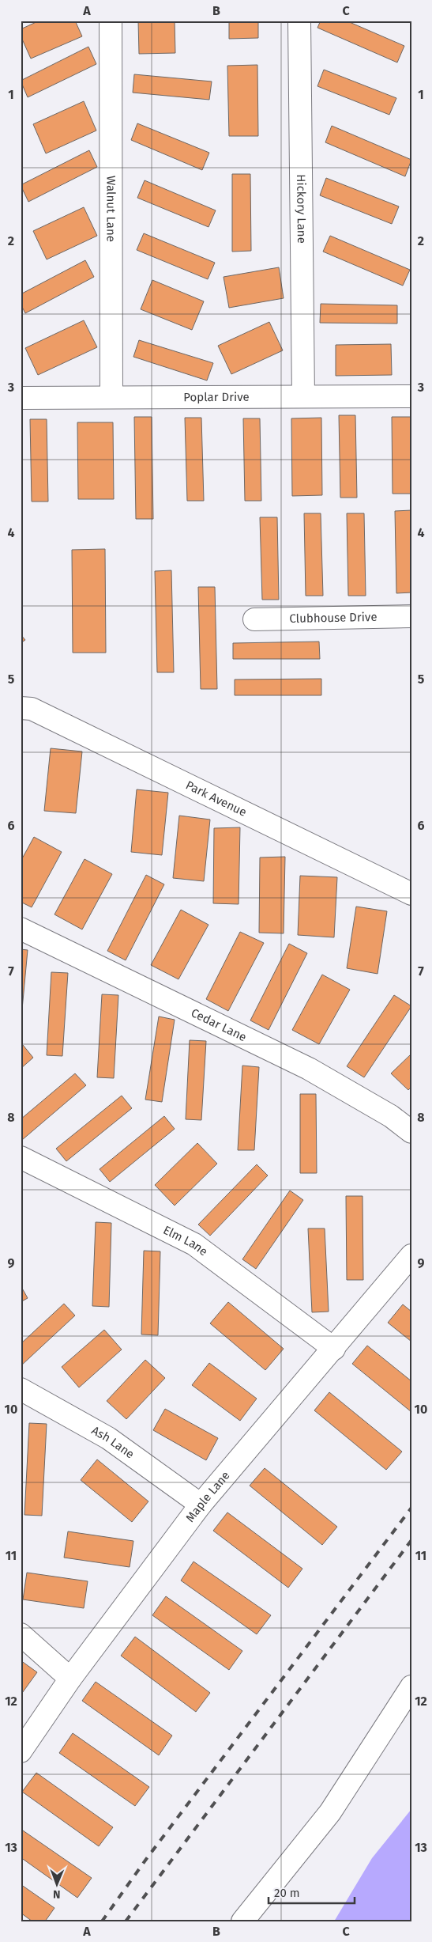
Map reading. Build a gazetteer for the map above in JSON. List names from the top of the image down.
{
  "streets": {
    "street": [
      "Walnut Lane",
      "Hickory Lane",
      "Poplar Drive",
      "Clubhouse Drive",
      "Park Avenue",
      "Cedar Lane",
      "Elm Lane",
      "Ash Lane",
      "Maple Lane"
    ]
  },
  "crossings": [
    ["Walnut Lane", "Poplar Drive"],
    ["Hickory Lane", "Poplar Drive"],
    ["Elm Lane", "Maple Lane"],
    ["Ash Lane", "Maple Lane"]
  ],
  "scale_bar": "20 m",
  "north": "bottom",
  "grid": {
    "columns": ["A", "B", "C"],
    "rows": [
      "1",
      "2",
      "3",
      "4",
      "5",
      "6",
      "7",
      "8",
      "9",
      "10",
      "11",
      "12",
      "13"
    ]
  }
}
